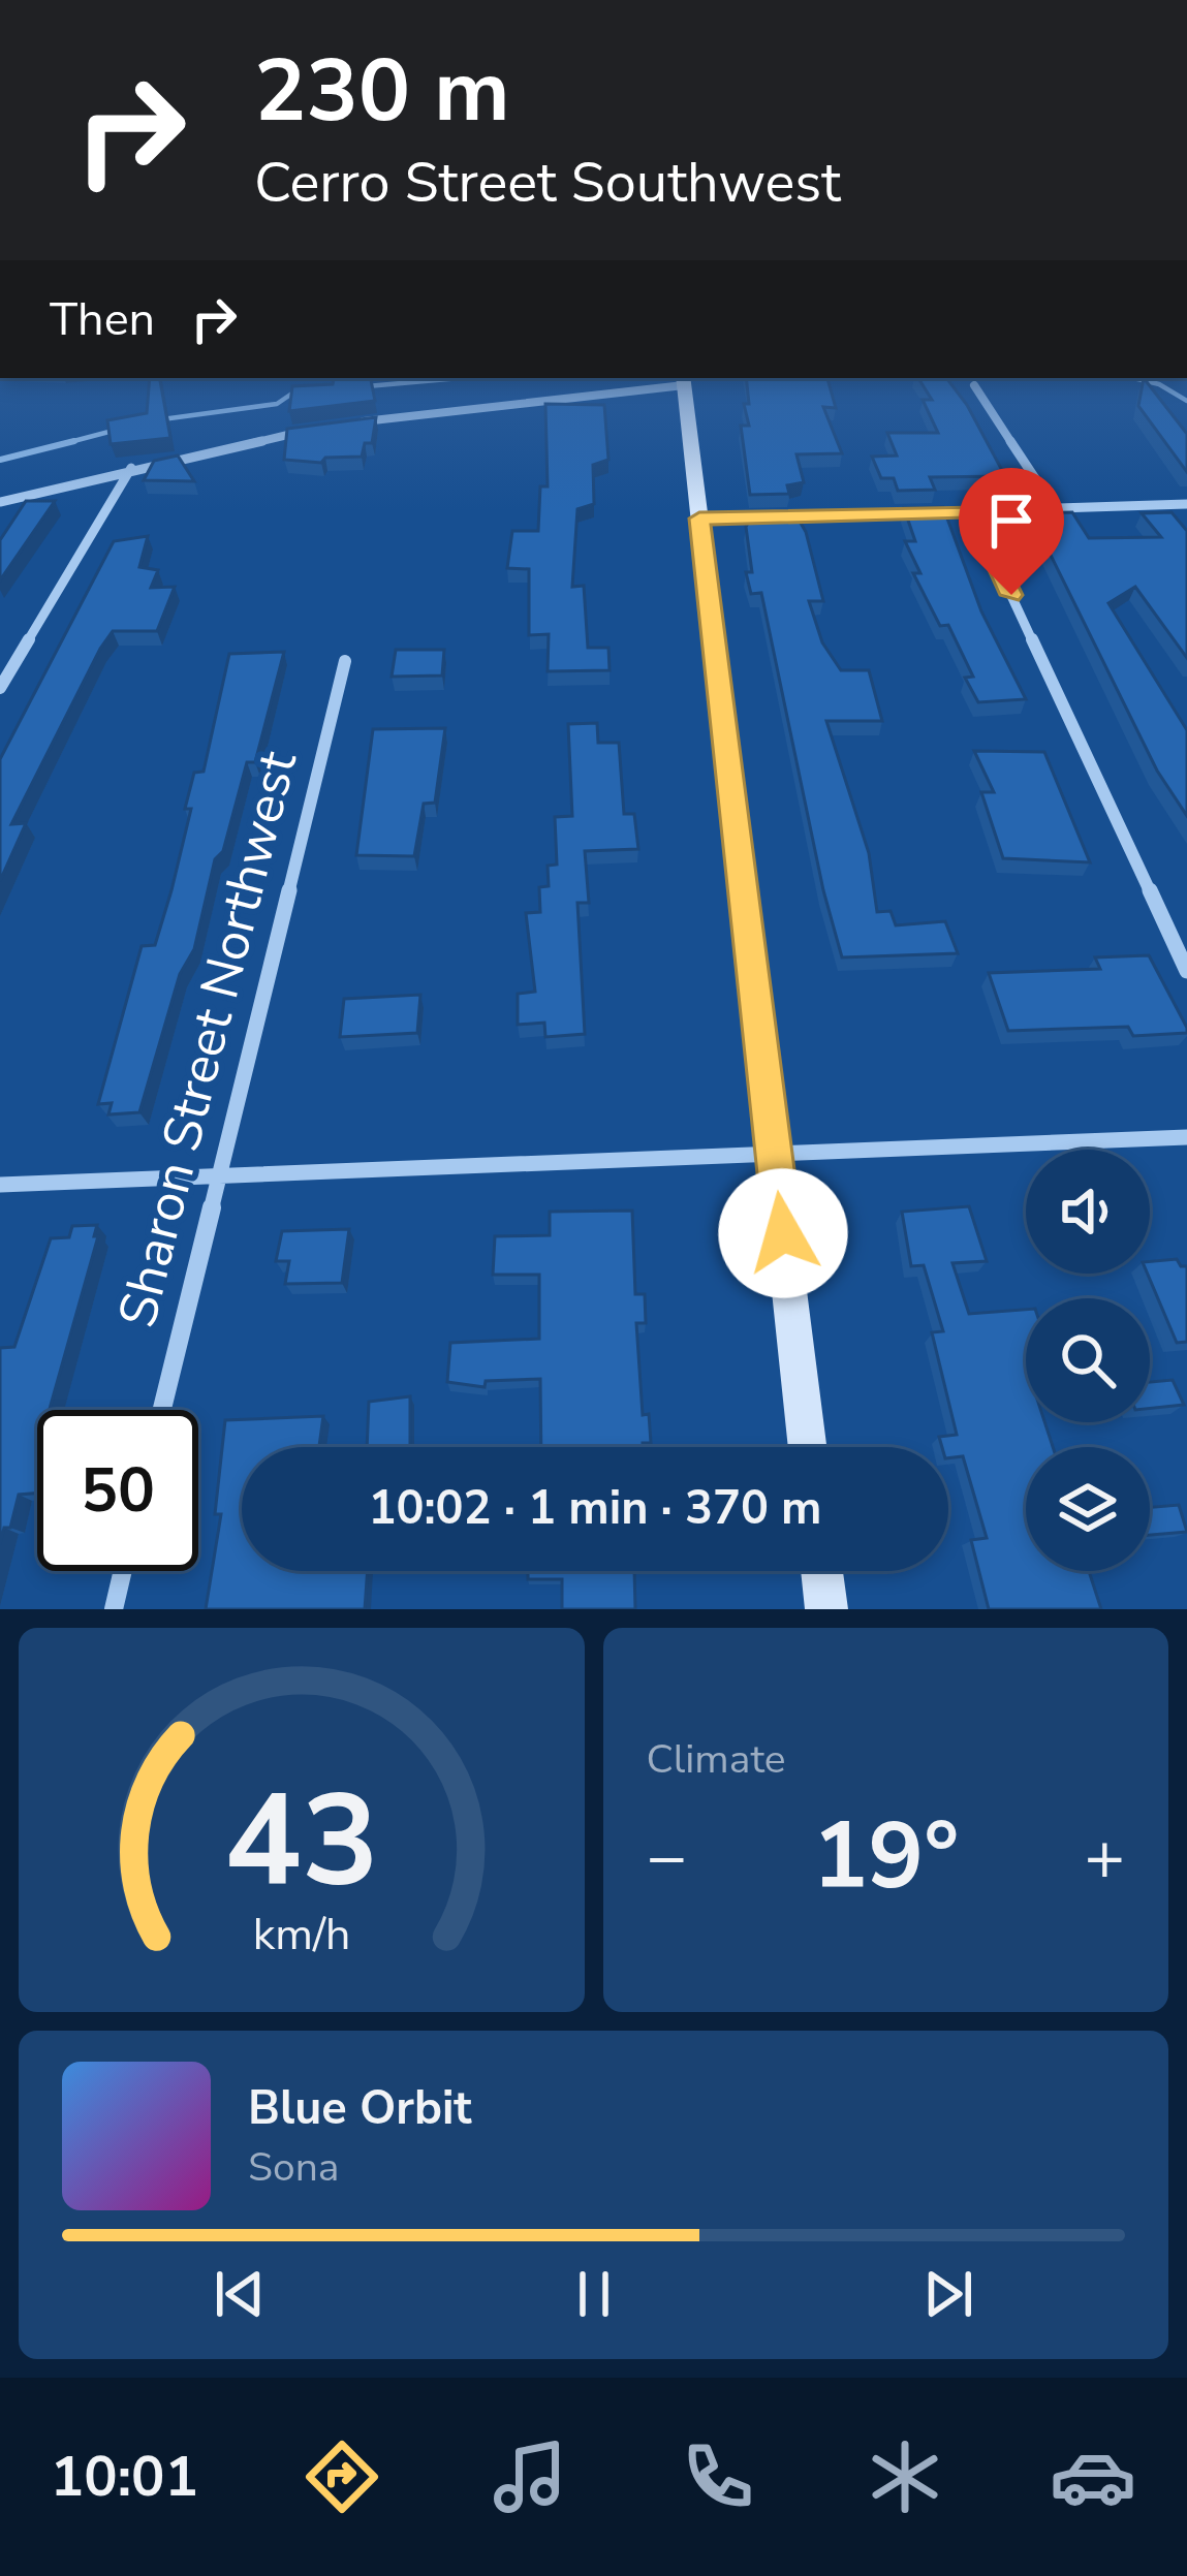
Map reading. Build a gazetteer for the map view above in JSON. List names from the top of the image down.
{
  "streets": {
    "street": ["Sharon Street Northwest"]
  },
  "page": {
    "turn": ["230 m", "Cerro Street Southwest"],
    "then": "Then",
    "limit": "50",
    "trip": "10:02 · 1 min · 370 m",
    "tile": "Climate",
    "heat": ["−", "19°", "+"],
    "song": ["Blue Orbit", "Sona"],
    "tabs": "10:01",
    "gauge": ["43", "km/h"]
  }
}
